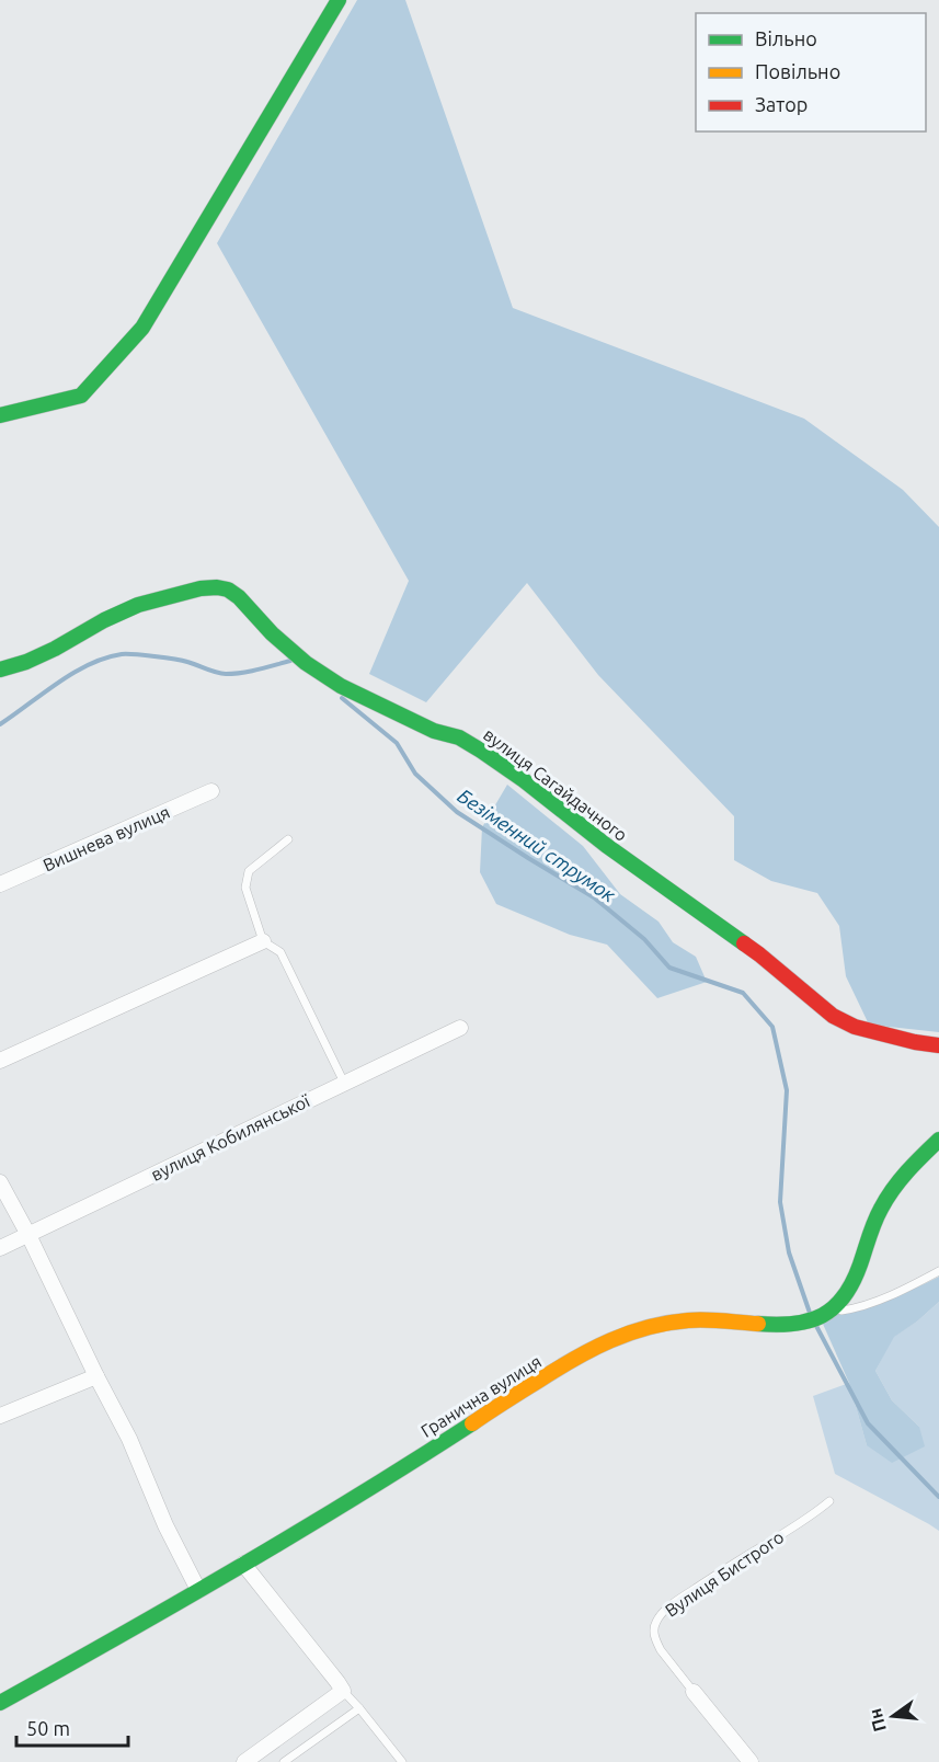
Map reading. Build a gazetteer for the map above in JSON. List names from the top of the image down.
{
  "streets": {
    "street": [
      "вулиця Сагайдачного",
      "Вишнева вулиця",
      "вулиця Кобилянської",
      "Гранична вулиця"
    ],
    "lane": ["Вулиця Бистрого"]
  },
  "water": ["Безіменний струмок"],
  "legend": ["Вільно", "Повільно", "Затор"],
  "scale_bar": "50 m",
  "north": "left"
}
